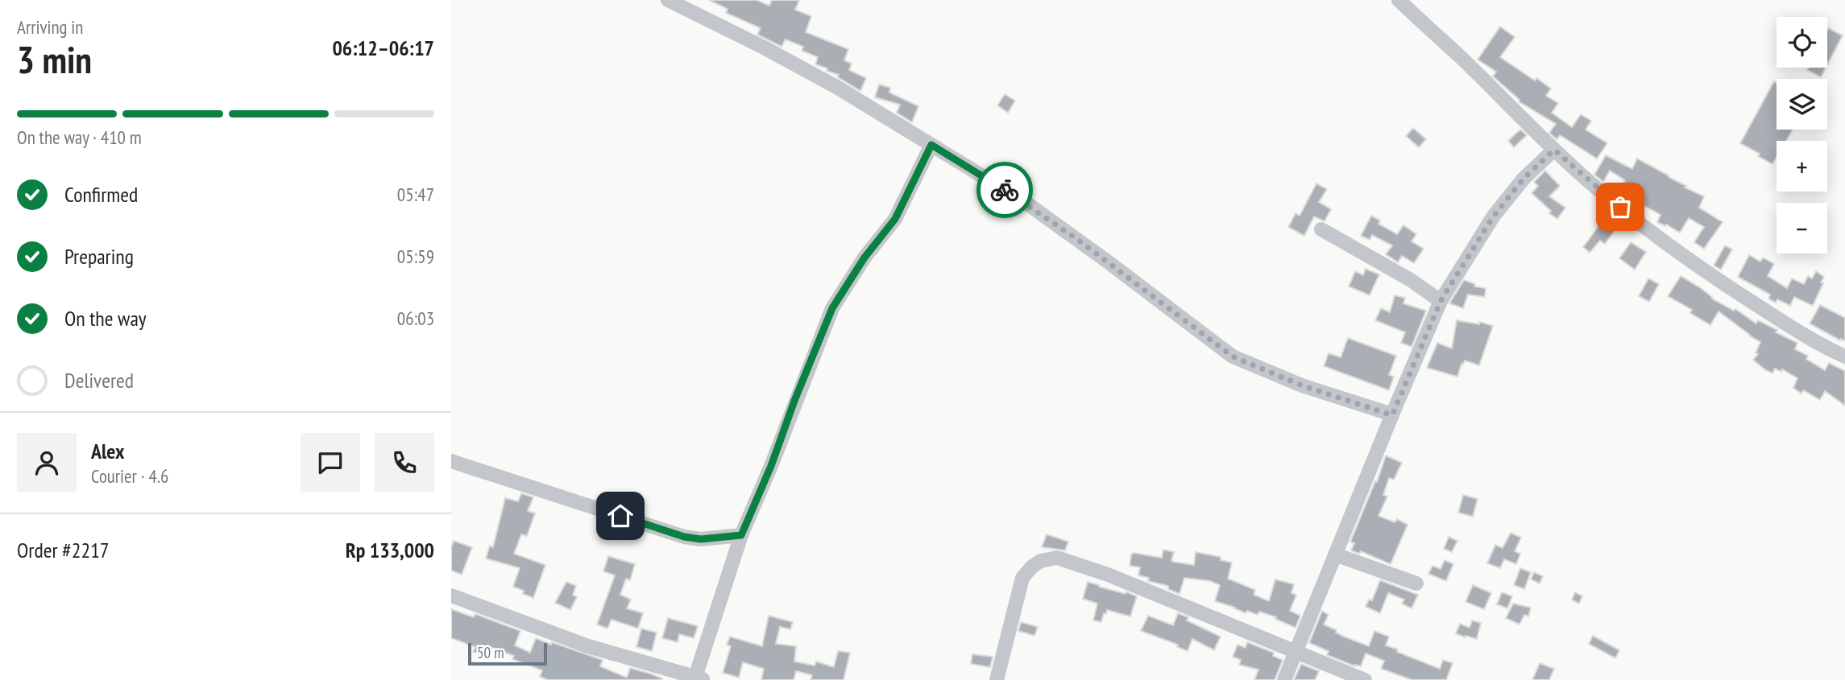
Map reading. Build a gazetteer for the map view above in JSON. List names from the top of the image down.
{
  "scale_bar": "50 m",
  "page": {
    "heading": ["3 min", "Arriving in", "06:12–06:17"],
    "panel": [
      "Alex",
      "Courier · 4.6",
      "Order #2217",
      "Rp 133,000"
    ],
    "map_buttons": ["+", "−"],
    "bar": "On the way · 410 m",
    "list": [
      ["Confirmed", "05:47"],
      ["Preparing", "05:59"],
      ["On the way", "06:03"],
      "Delivered"
    ],
    "scale": "50 m"
  }
}
